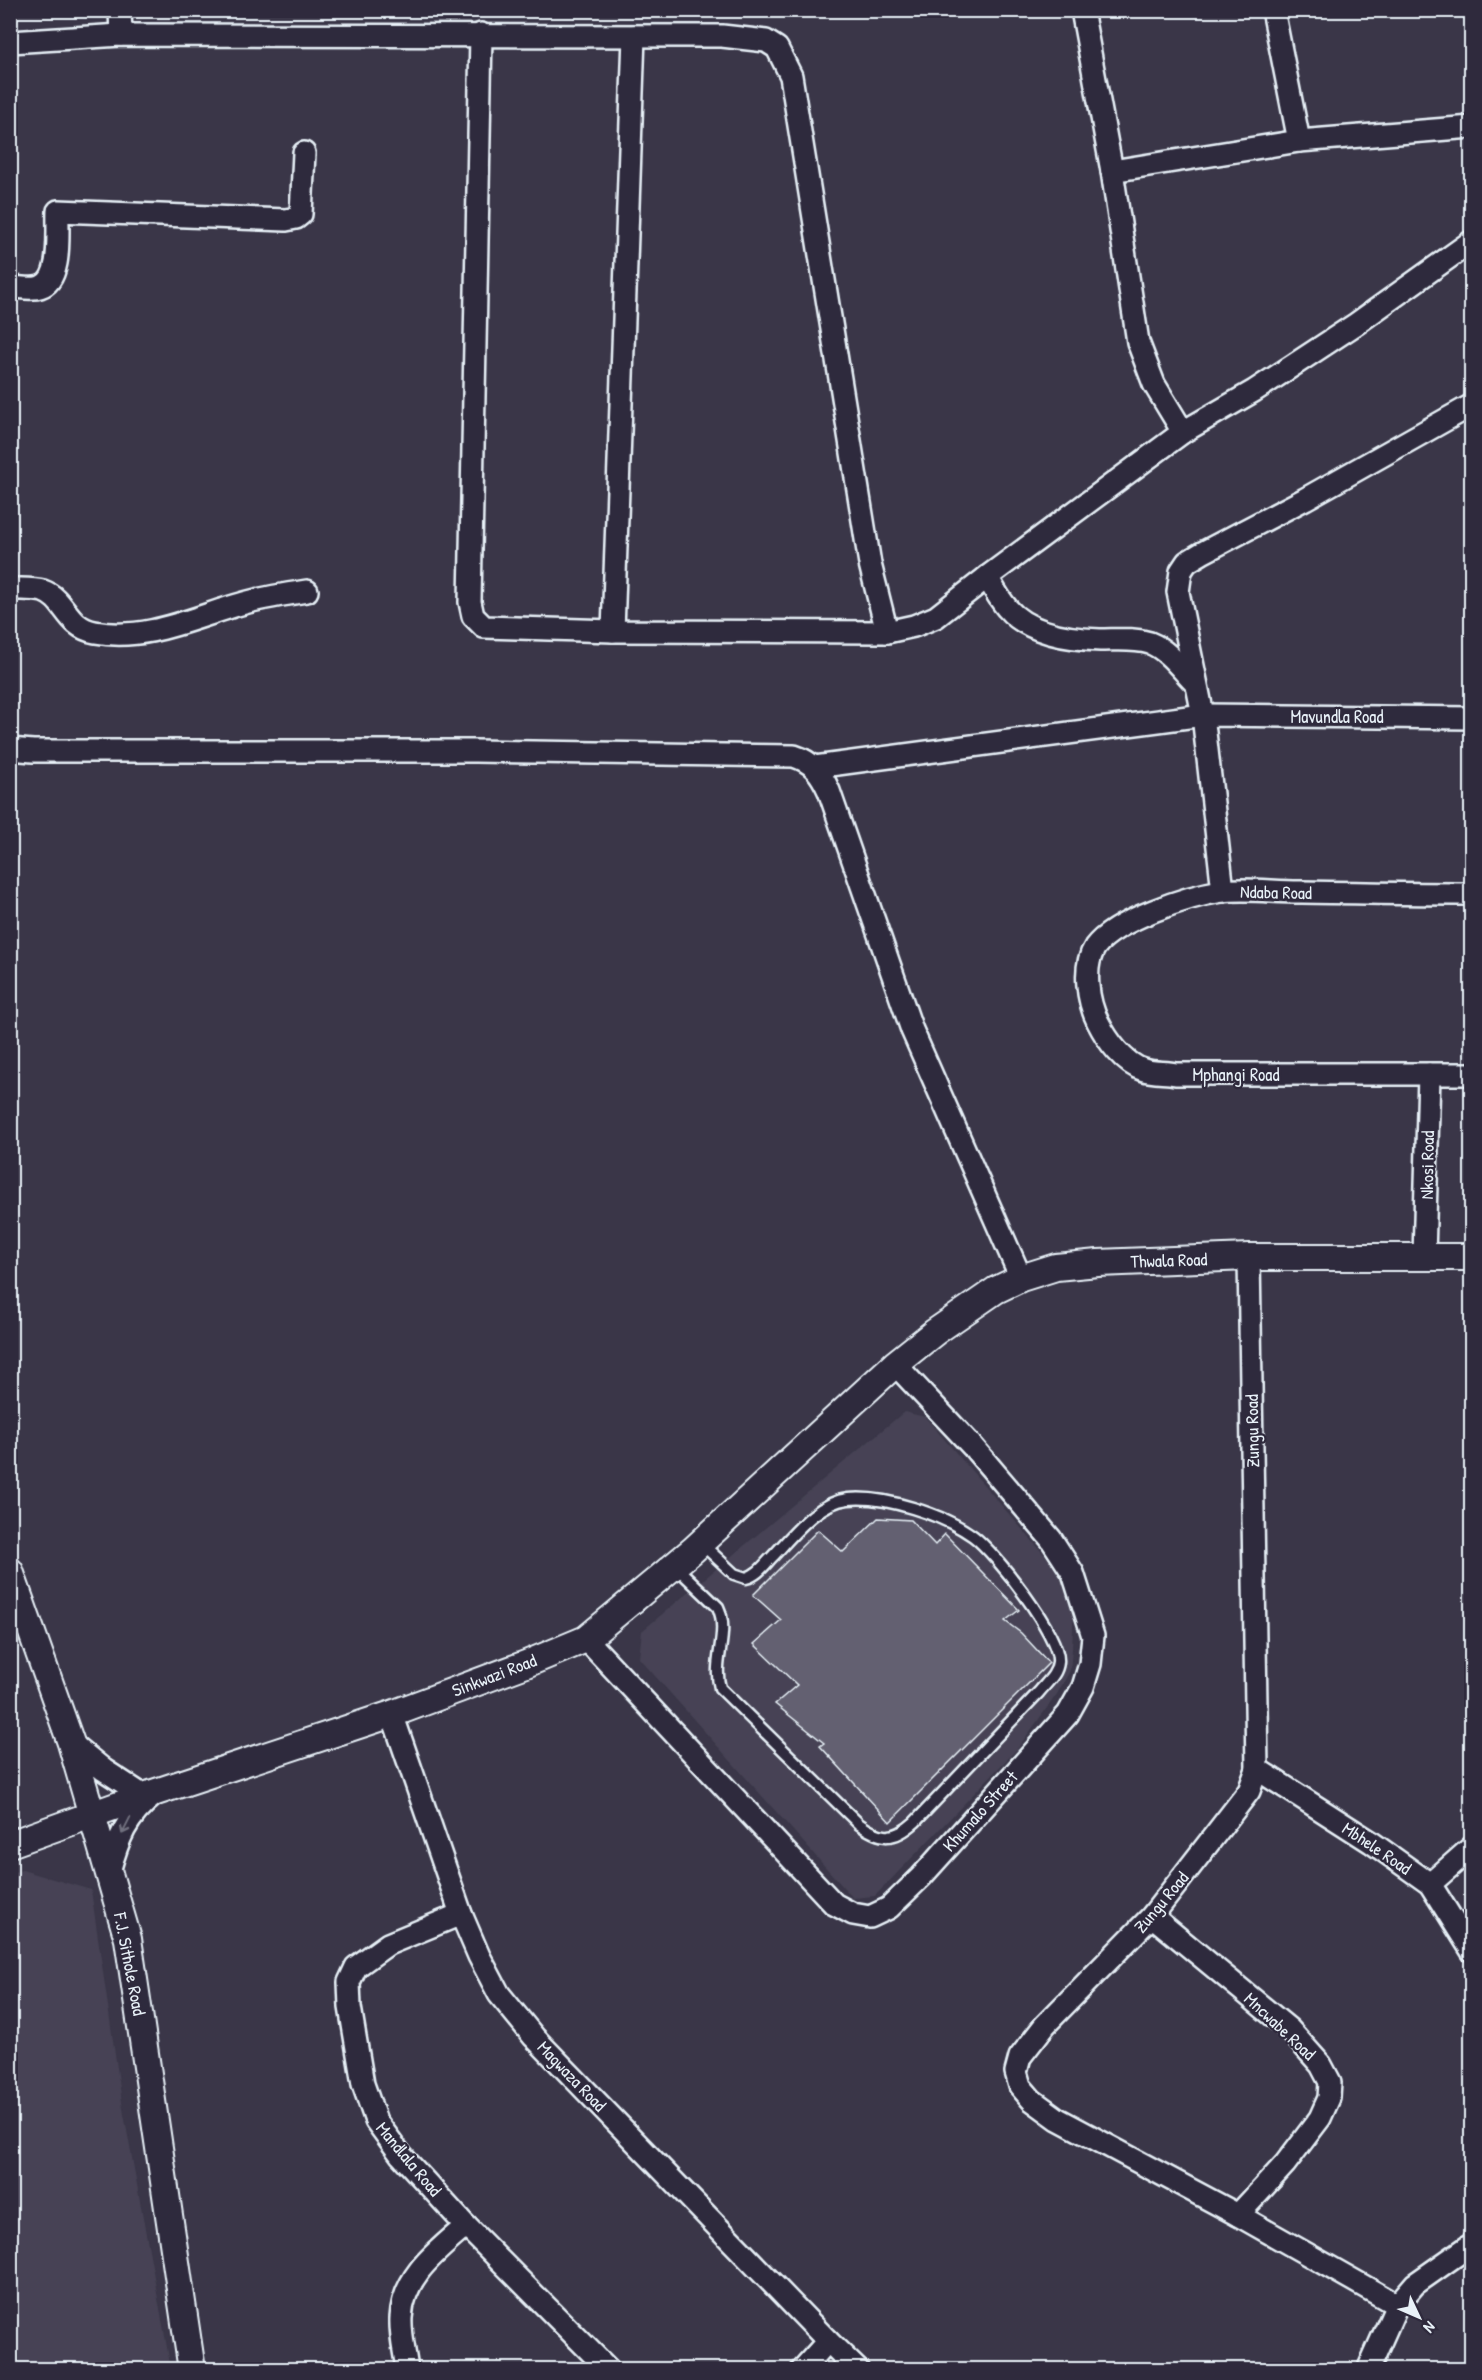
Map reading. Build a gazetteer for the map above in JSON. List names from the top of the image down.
{
  "streets": {
    "street": [
      "Mavundla Road",
      "Ndaba Road",
      "Mphangi Road",
      "Nkosi Road",
      "Thwala Road",
      "Zungu Road",
      "Sinkwazi Road",
      "Khumalo Street",
      "Mbhele Road",
      "F.J. Sithole Road",
      "Mncwabe Road",
      "Magwaza Road",
      "Mandlala Road"
    ]
  },
  "crossings": [
    ["Ndaba Road", "Mphangi Road"],
    ["Mphangi Road", "Nkosi Road"],
    ["Nkosi Road", "Thwala Road"],
    ["Thwala Road", "Zungu Road"],
    ["Thwala Road", "Sinkwazi Road"],
    ["Thwala Road", "Khumalo Street"],
    ["Zungu Road", "Mbhele Road"],
    ["Zungu Road", "Mncwabe Road"],
    ["Sinkwazi Road", "Khumalo Street"],
    ["Sinkwazi Road", "F.J. Sithole Road"],
    ["Sinkwazi Road", "Magwaza Road"],
    ["Magwaza Road", "Mandlala Road"]
  ],
  "north": "bottom right"
}
